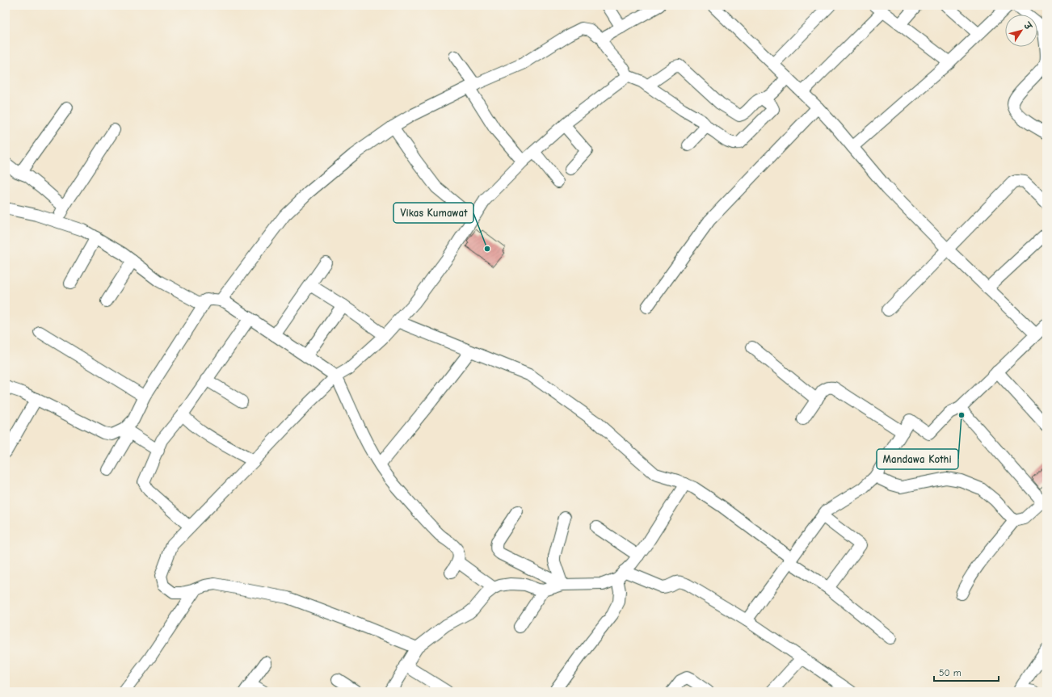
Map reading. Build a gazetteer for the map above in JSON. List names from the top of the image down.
{
  "places": ["Vikas Kumawat", "Mandawa Kothi"],
  "scale_bar": "50 m",
  "north": "top right"
}
